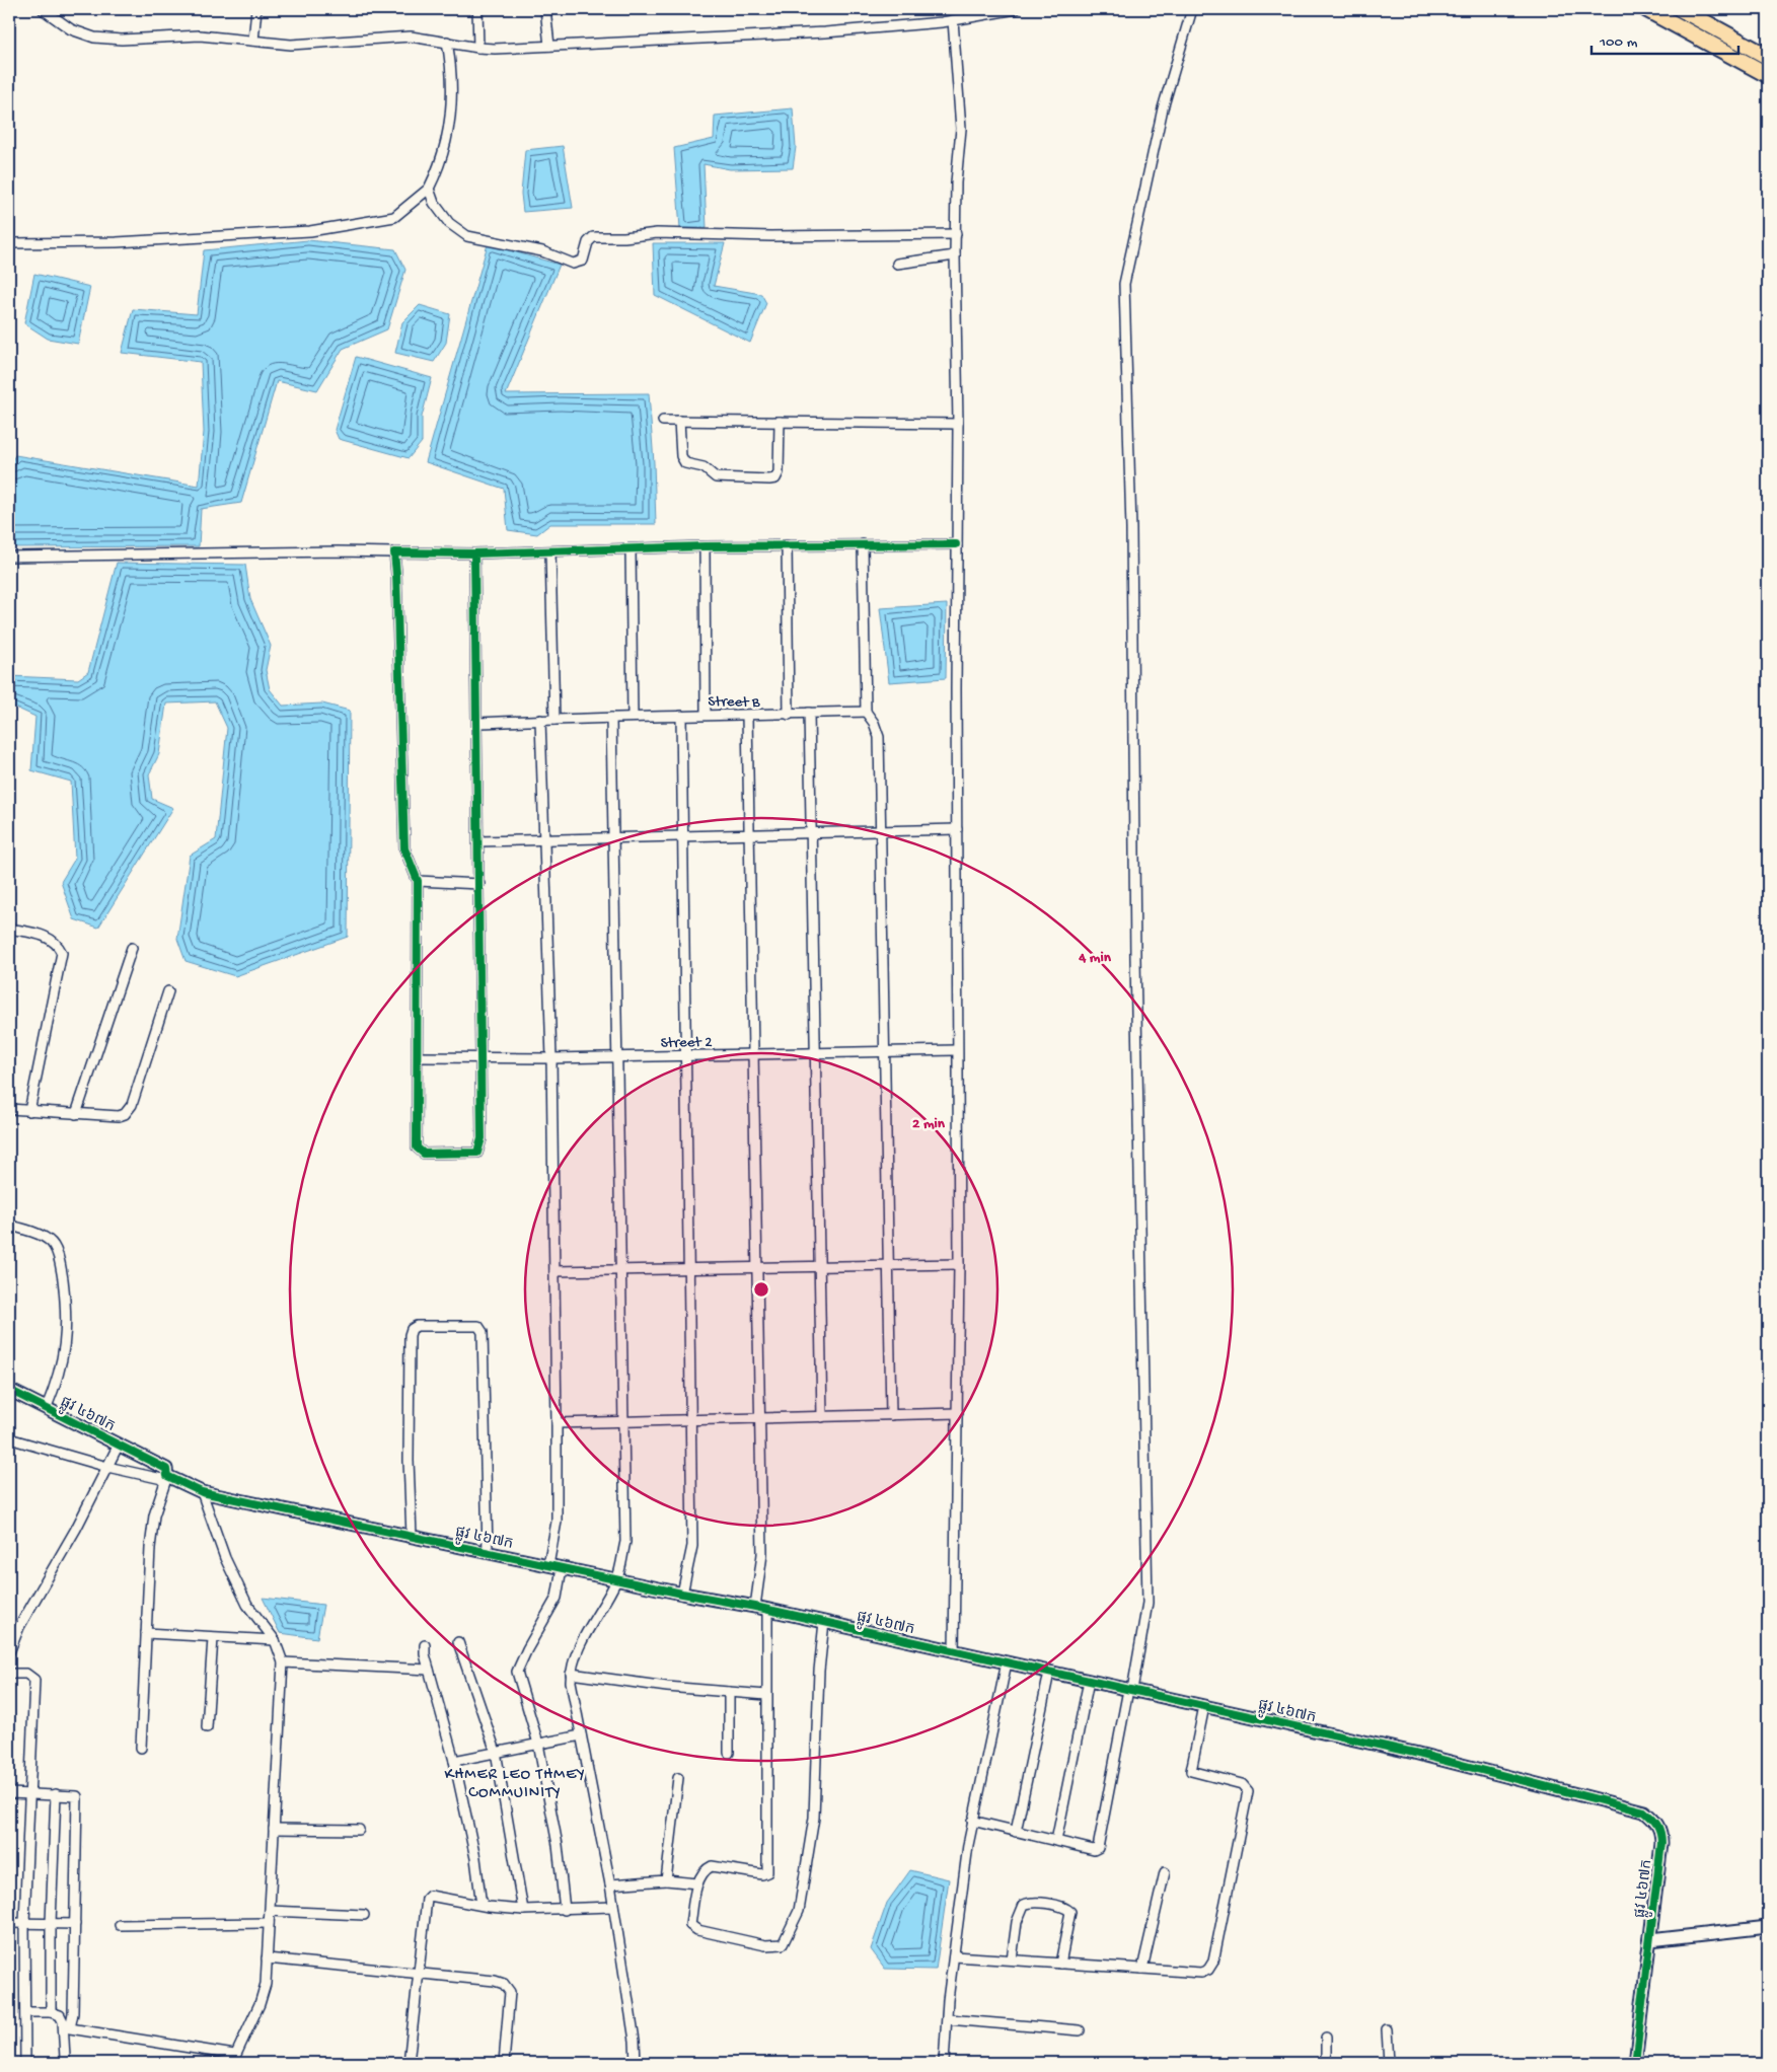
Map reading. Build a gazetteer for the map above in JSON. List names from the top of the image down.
{
  "streets": {
    "street": ["Street B", "Street 2", "ផ្លូវ ៤៦៧ក"]
  },
  "districts": ["KHMER LEO THMEY COMMUINITY"],
  "scale_bar": "100 m",
  "rings": ["4 min", "2 min"]
}
